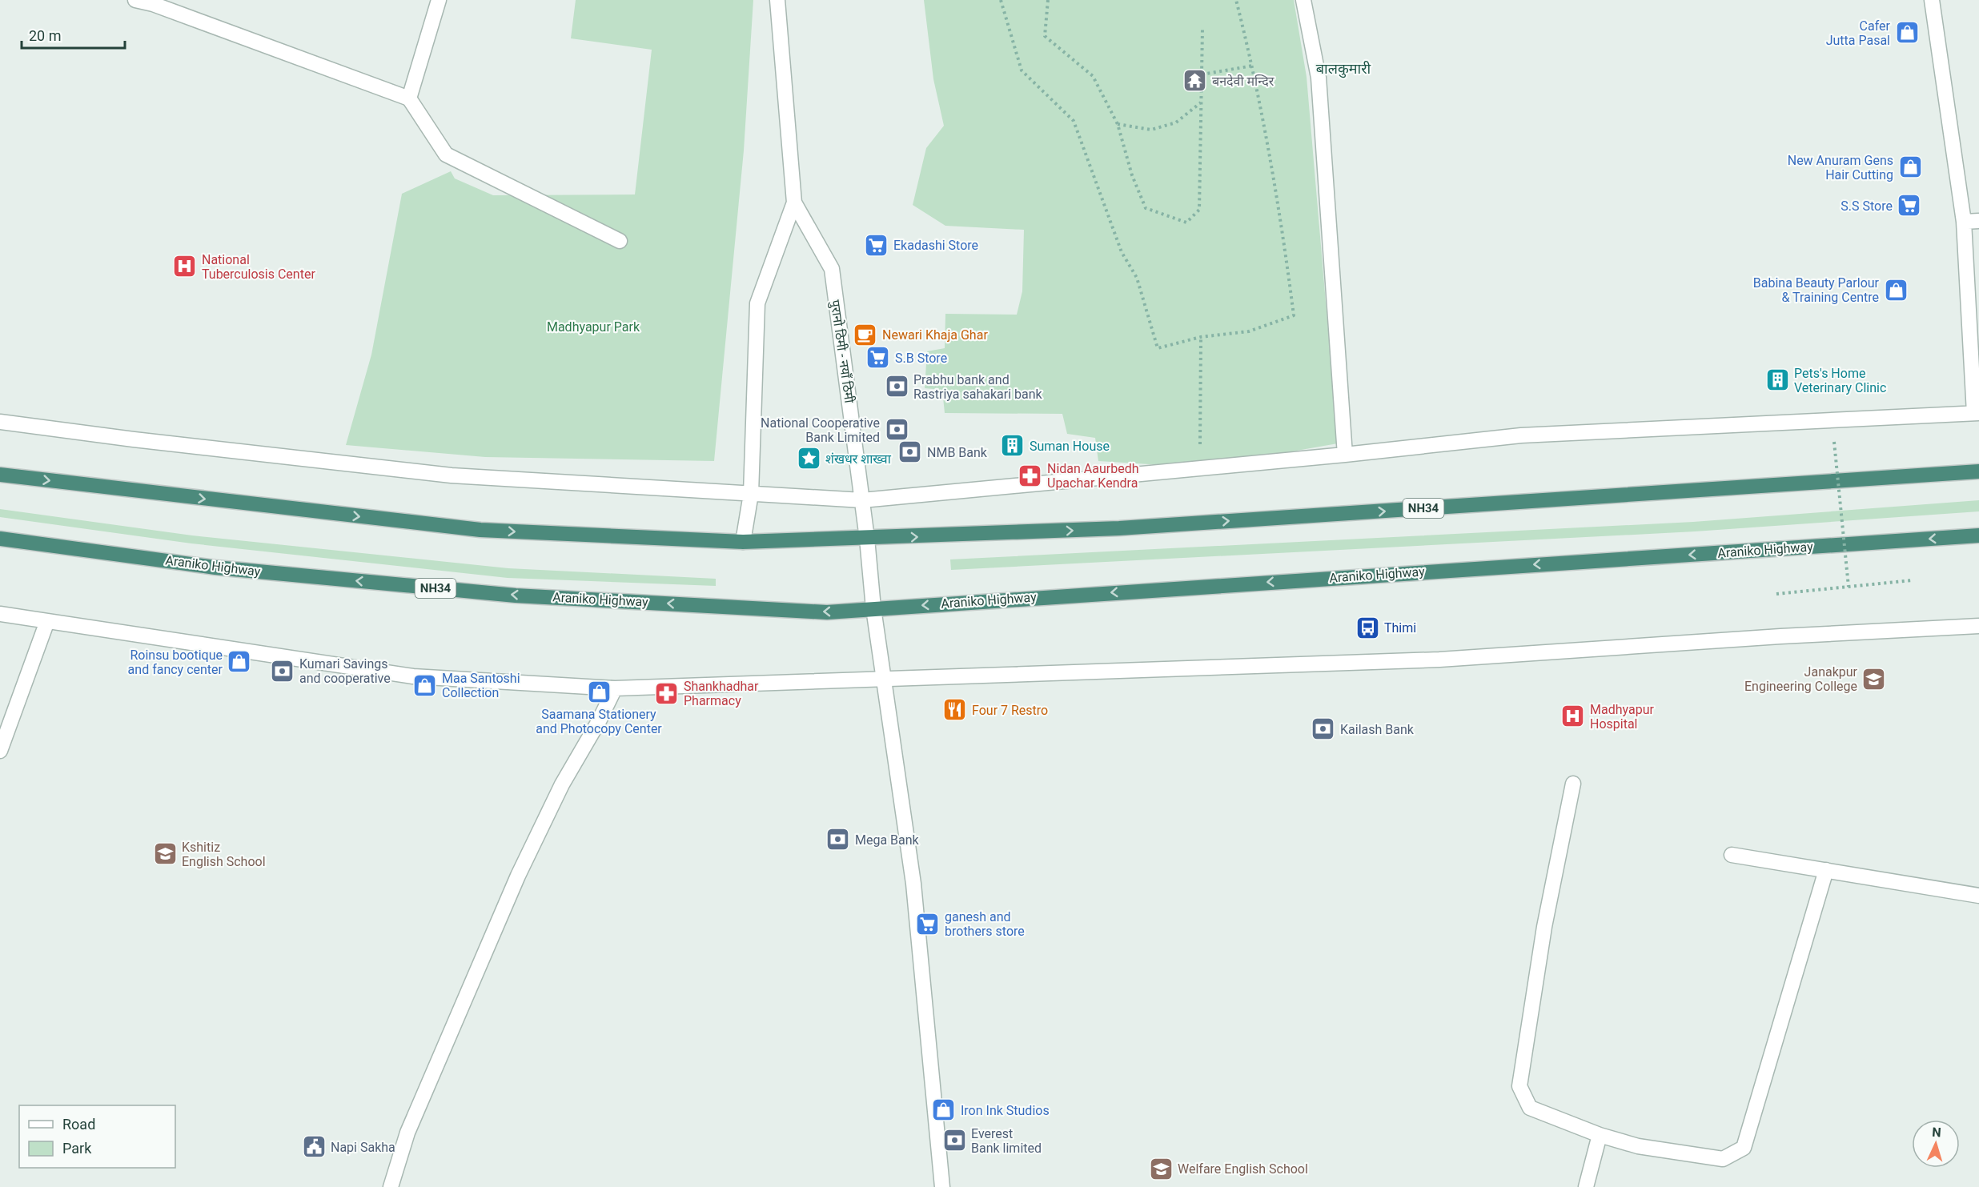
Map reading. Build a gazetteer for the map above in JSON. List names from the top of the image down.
{
  "streets": {
    "highway": ["NH34", "Araniko Highway"],
    "street": ["पुरानो ठिमी - नयाँ ठिमी"]
  },
  "crossings": [
    ["पुरानो ठिमी - नयाँ ठिमी", "NH34"],
    ["पुरानो ठिमी - नयाँ ठिमी", "Araniko Highway"]
  ],
  "districts": ["बालकुमारी"],
  "parks": ["Madhyapur Park"],
  "places": {
    "shop": [
      "Cafer Jutta Pasal",
      "New Anuram Gens Hair Cutting",
      "Babina Beauty Parlour & Training Centre",
      "Roinsu bootique and fancy center",
      "Maa Santoshi Collection",
      "Saamana Stationery and Photocopy Center",
      "Iron Ink Studios"
    ],
    "temple": ["बनदेवी मन्दिर"],
    "supermarket": [
      "S.S Store",
      "Ekadashi Store",
      "S.B Store",
      "ganesh and brothers store"
    ],
    "hospital": ["National Tuberculosis Center", "Madhyapur Hospital"],
    "cafe": ["Newari Khaja Ghar"],
    "building": ["Pets's Home Veterinary Clinic", "Suman House"],
    "bank": [
      "Prabhu bank and Rastriya sahakari bank",
      "National Cooperative Bank Limited",
      "NMB Bank",
      "Kumari Savings and cooperative",
      "Kailash Bank",
      "Mega Bank",
      "Everest Bank limited"
    ],
    "place": ["शंखधर शाख्वा"],
    "pharmacy": ["Nidan Aaurbedh Upachar Kendra", "Shankhadhar Pharmacy"],
    "bus stop": ["Thimi"],
    "school or university": ["Janakpur Engineering College", "Kshitiz English School", "Welfare English School"],
    "restaurant": ["Four 7 Restro"],
    "public building": ["Napi Sakha"]
  },
  "legend": ["Road", "Park"],
  "scale_bar": "20 m",
  "north": "top"
}
